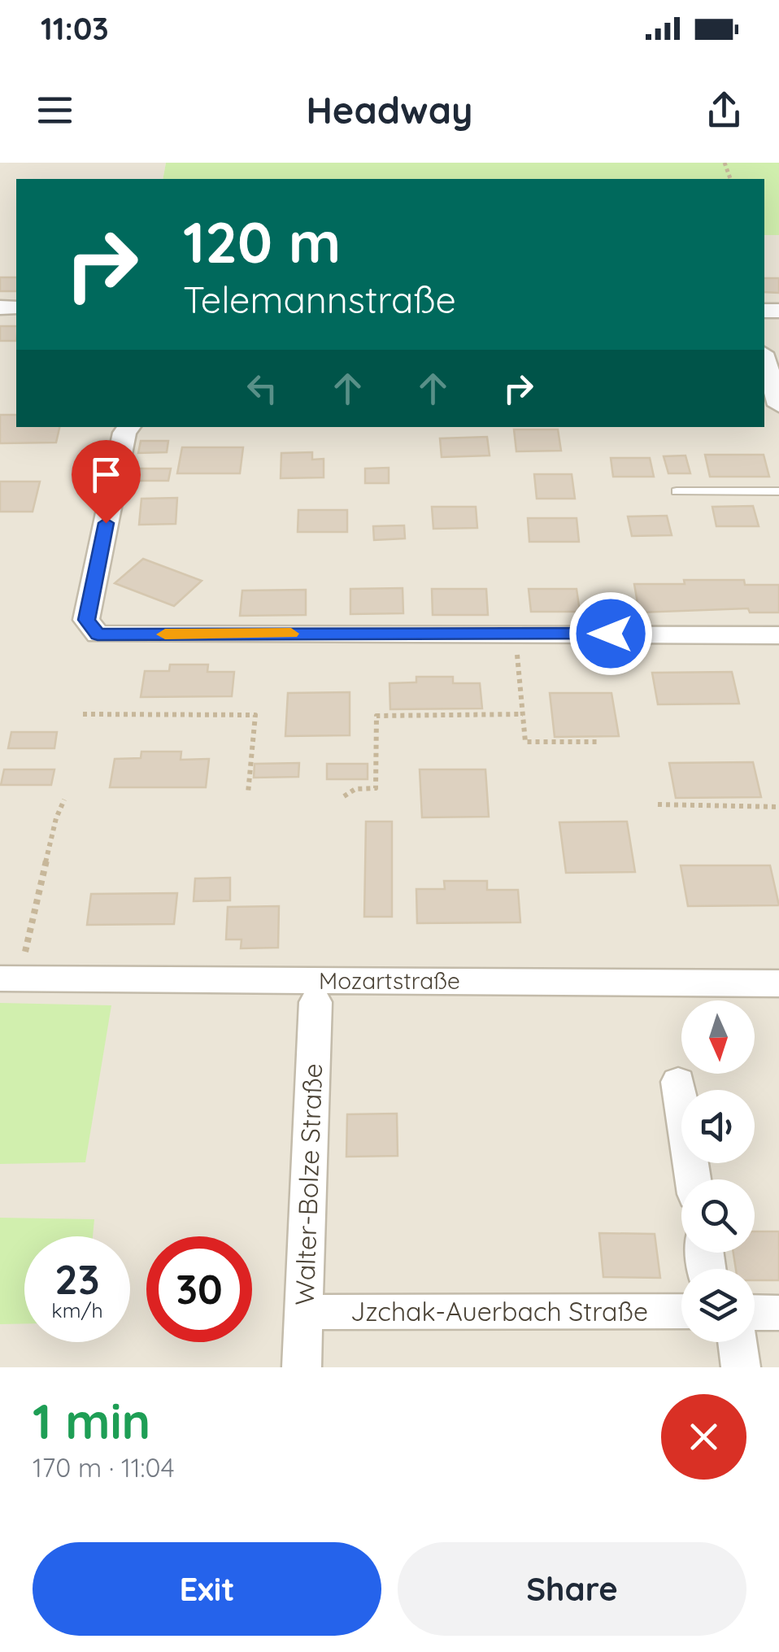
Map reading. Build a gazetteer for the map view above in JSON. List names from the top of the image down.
{
  "streets": {
    "street": ["Mozartstraße", "Walter-Bolze Straße", "Jzchak-Auerbach Straße"]
  },
  "crossings": [
    ["Walter-Bolze Straße", "Jzchak-Auerbach Straße"]
  ],
  "north": "bottom",
  "page": {
    "status": "11:03",
    "header": "Headway",
    "turn": ["120 m", "Telemannstraße"],
    "speed": "23 km/h",
    "limit": "30",
    "heading": ["1 min", "170 m · 11:04"],
    "buttons": ["Exit", "Share"]
  }
}
